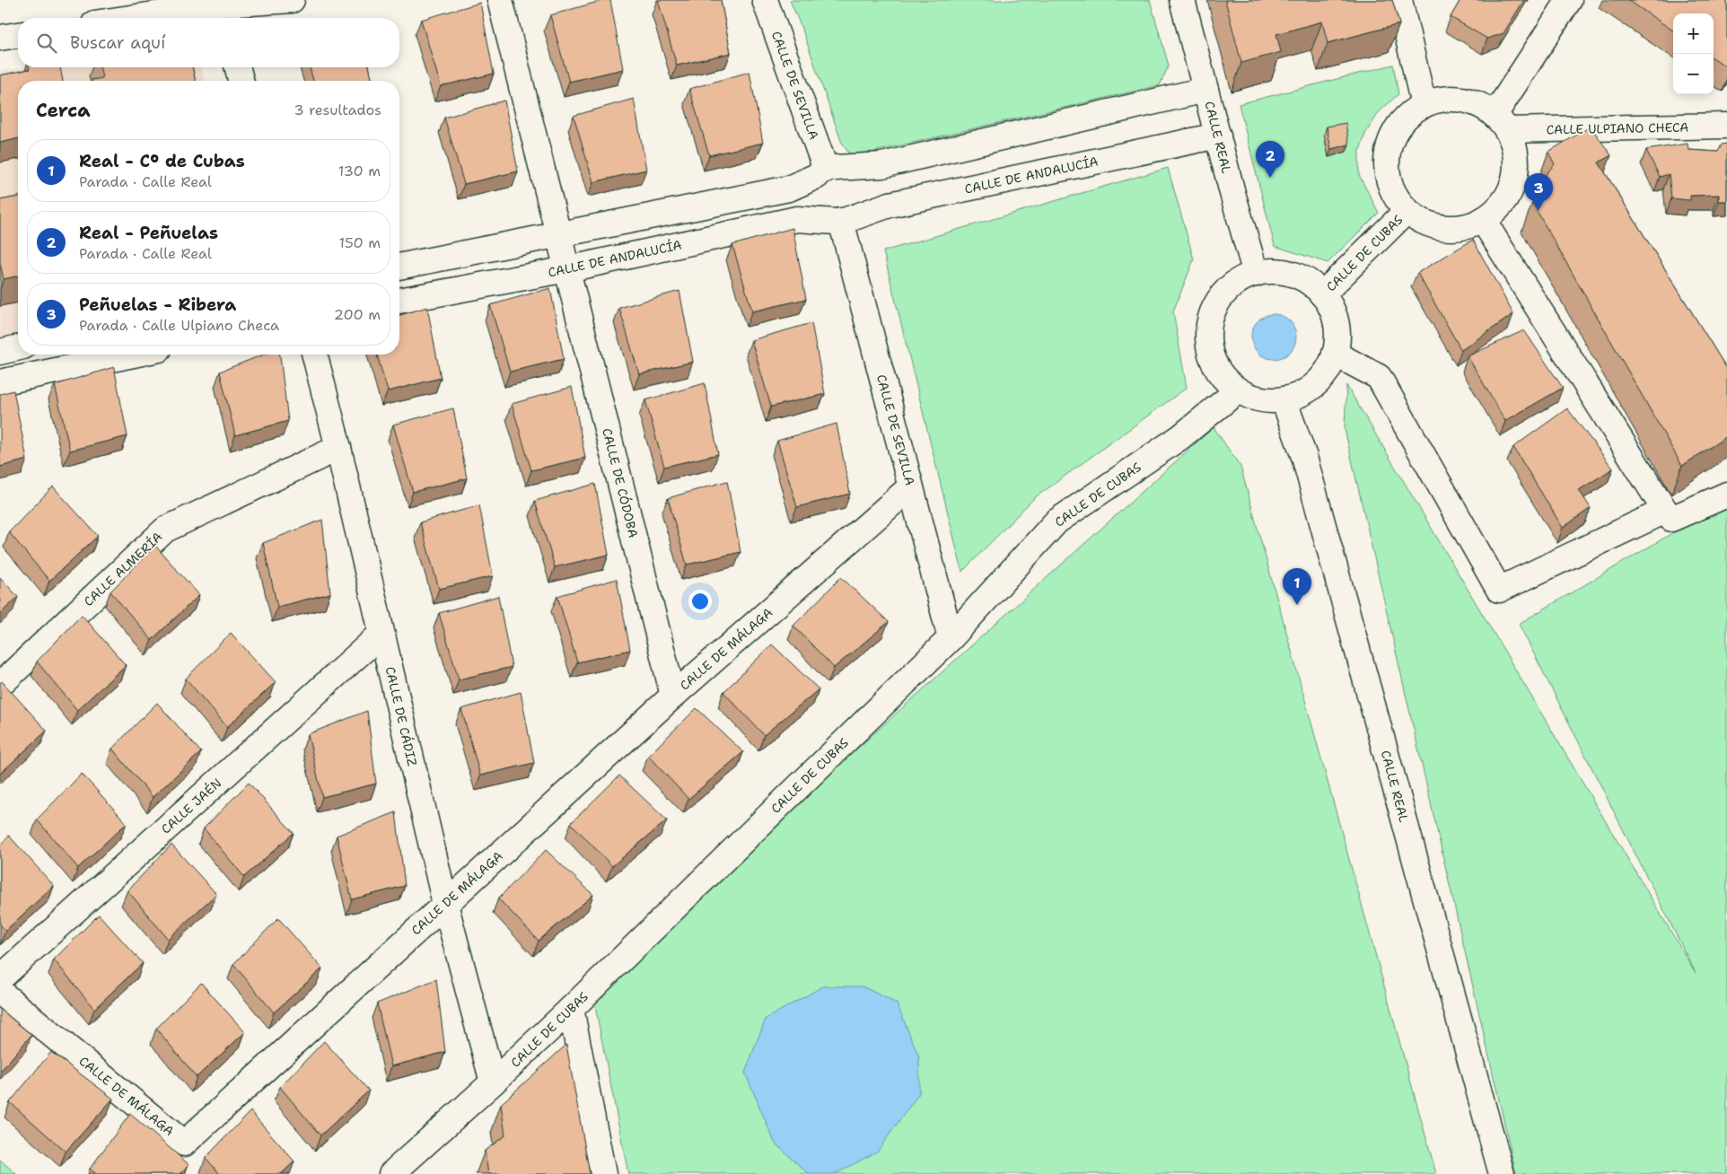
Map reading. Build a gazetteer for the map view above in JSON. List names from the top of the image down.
{
  "streets": {
    "street": [
      "CALLE DE SEVILLA",
      "CALLE ULPIANO CHECA",
      "CALLE REAL",
      "CALLE DE ANDALUCÍA",
      "CALLE DE CUBAS",
      "CALLE DE CÓDOBA",
      "CALLE ALMERÍA",
      "CALLE DE MÁLAGA",
      "CALLE DE CÁDIZ",
      "CALLE JAÉN"
    ]
  },
  "crossings": [
    ["CALLE DE SEVILLA", "CALLE DE ANDALUCÍA"],
    ["CALLE DE SEVILLA", "CALLE DE CUBAS"],
    ["CALLE DE SEVILLA", "CALLE DE MÁLAGA"],
    ["CALLE ULPIANO CHECA", "CALLE DE CUBAS"],
    ["CALLE REAL", "CALLE DE ANDALUCÍA"],
    ["CALLE REAL", "CALLE DE CUBAS"],
    ["CALLE DE ANDALUCÍA", "CALLE DE CÓDOBA"],
    ["CALLE DE CUBAS", "CALLE DE CÁDIZ"],
    ["CALLE DE CÓDOBA", "CALLE DE MÁLAGA"],
    ["CALLE ALMERÍA", "CALLE DE CÁDIZ"],
    ["CALLE DE MÁLAGA", "CALLE DE CÁDIZ"],
    ["CALLE DE CÁDIZ", "CALLE JAÉN"]
  ],
  "page": {
    "map_buttons": ["+", "−"],
    "search": "Buscar aquí",
    "heading": ["Cerca", "3 resultados"],
    "list": [
      {
        "mark": "1",
        "name": "Real - Cº de Cubas",
        "note": "Parada · Calle Real",
        "value": "130 m"
      },
      {
        "mark": "2",
        "name": "Real - Peñuelas",
        "note": "Parada · Calle Real",
        "value": "150 m"
      },
      {
        "mark": "3",
        "name": "Peñuelas - Ribera",
        "note": "Parada · Calle Ulpiano Checa",
        "value": "200 m"
      }
    ],
    "pins": ["2", "3", "1"]
  }
}
